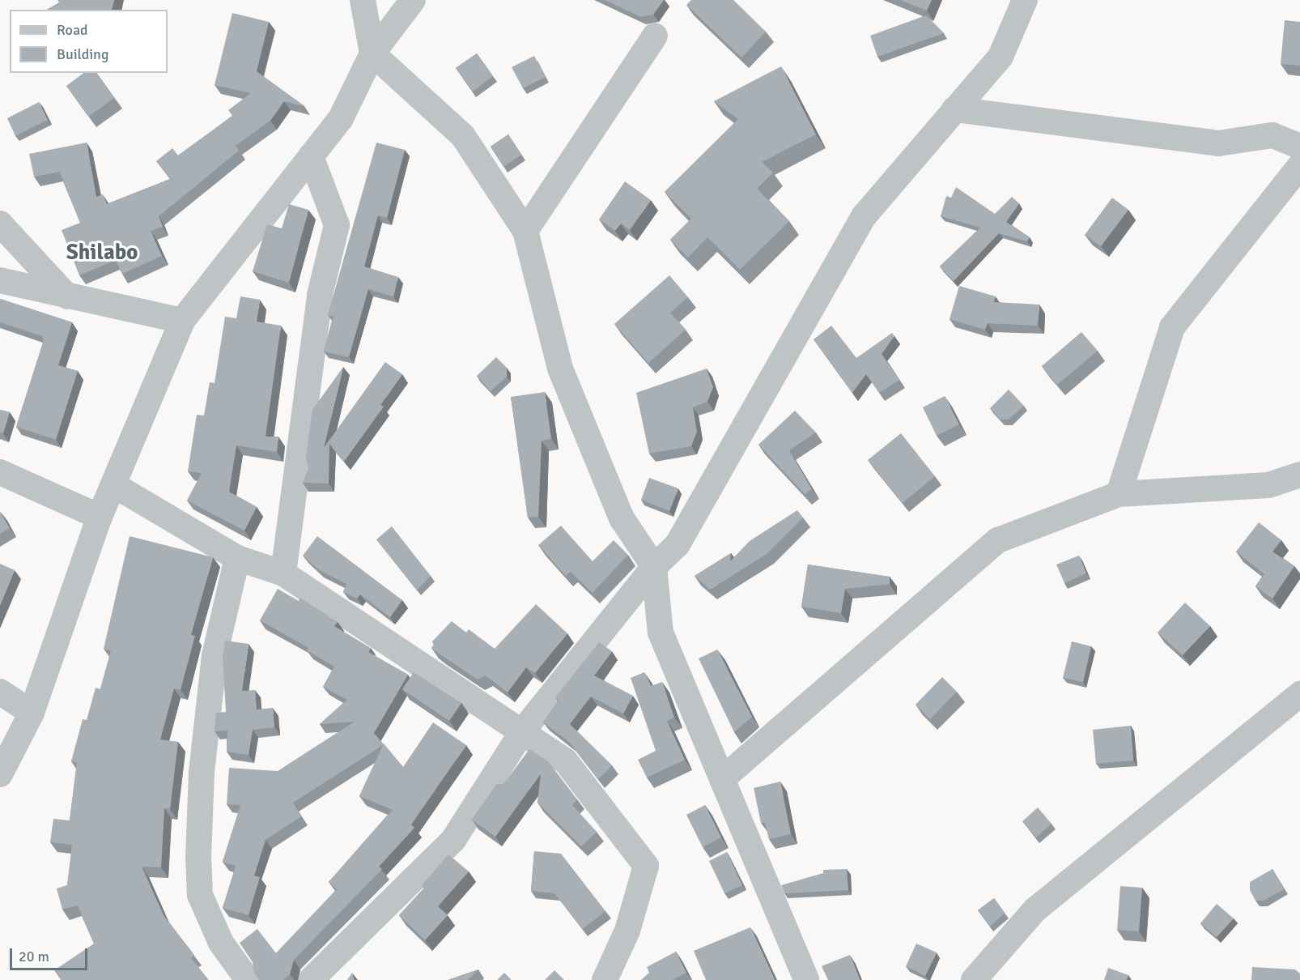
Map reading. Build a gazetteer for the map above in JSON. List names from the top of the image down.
{
  "districts": ["Shilabo"],
  "legend": ["Road", "Building"],
  "scale_bar": "20 m"
}
